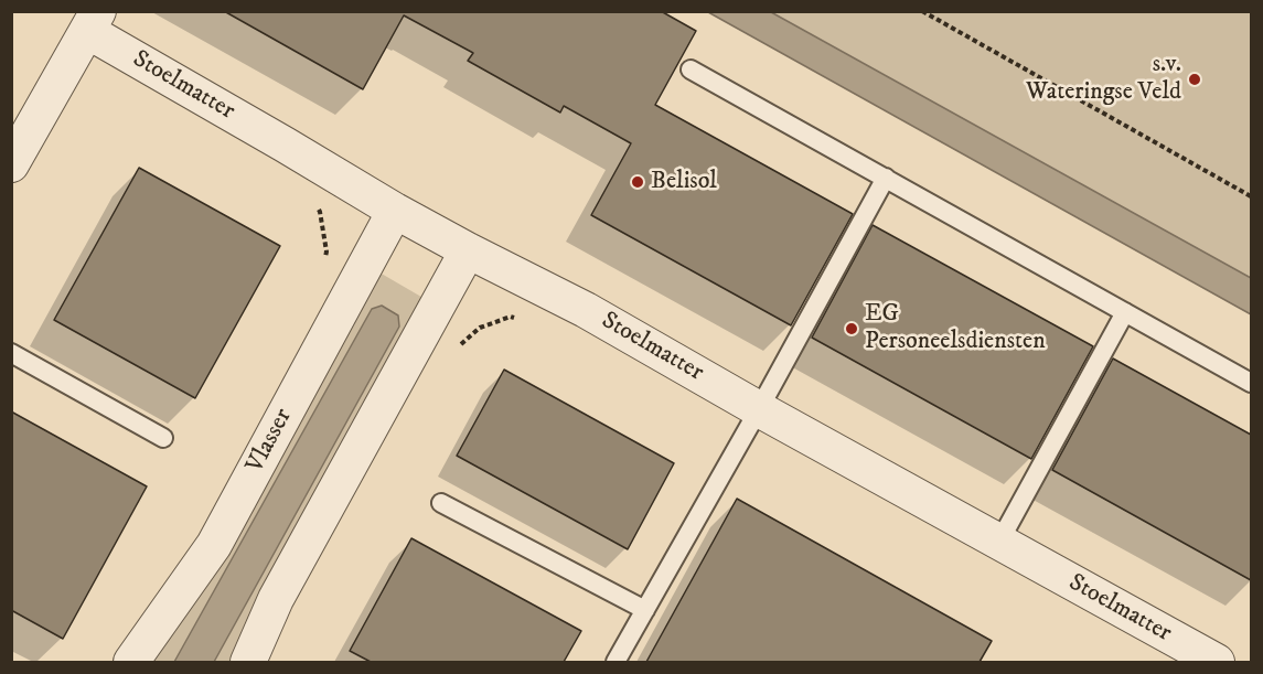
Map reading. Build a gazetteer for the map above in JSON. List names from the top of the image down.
{
  "streets": {
    "street": ["Stoelmatter", "Vlasser"]
  },
  "crossings": [
    ["Stoelmatter", "Vlasser"]
  ],
  "places": ["s.v. Wateringse Veld", "Belisol", "EG Personeelsdiensten"]
}
